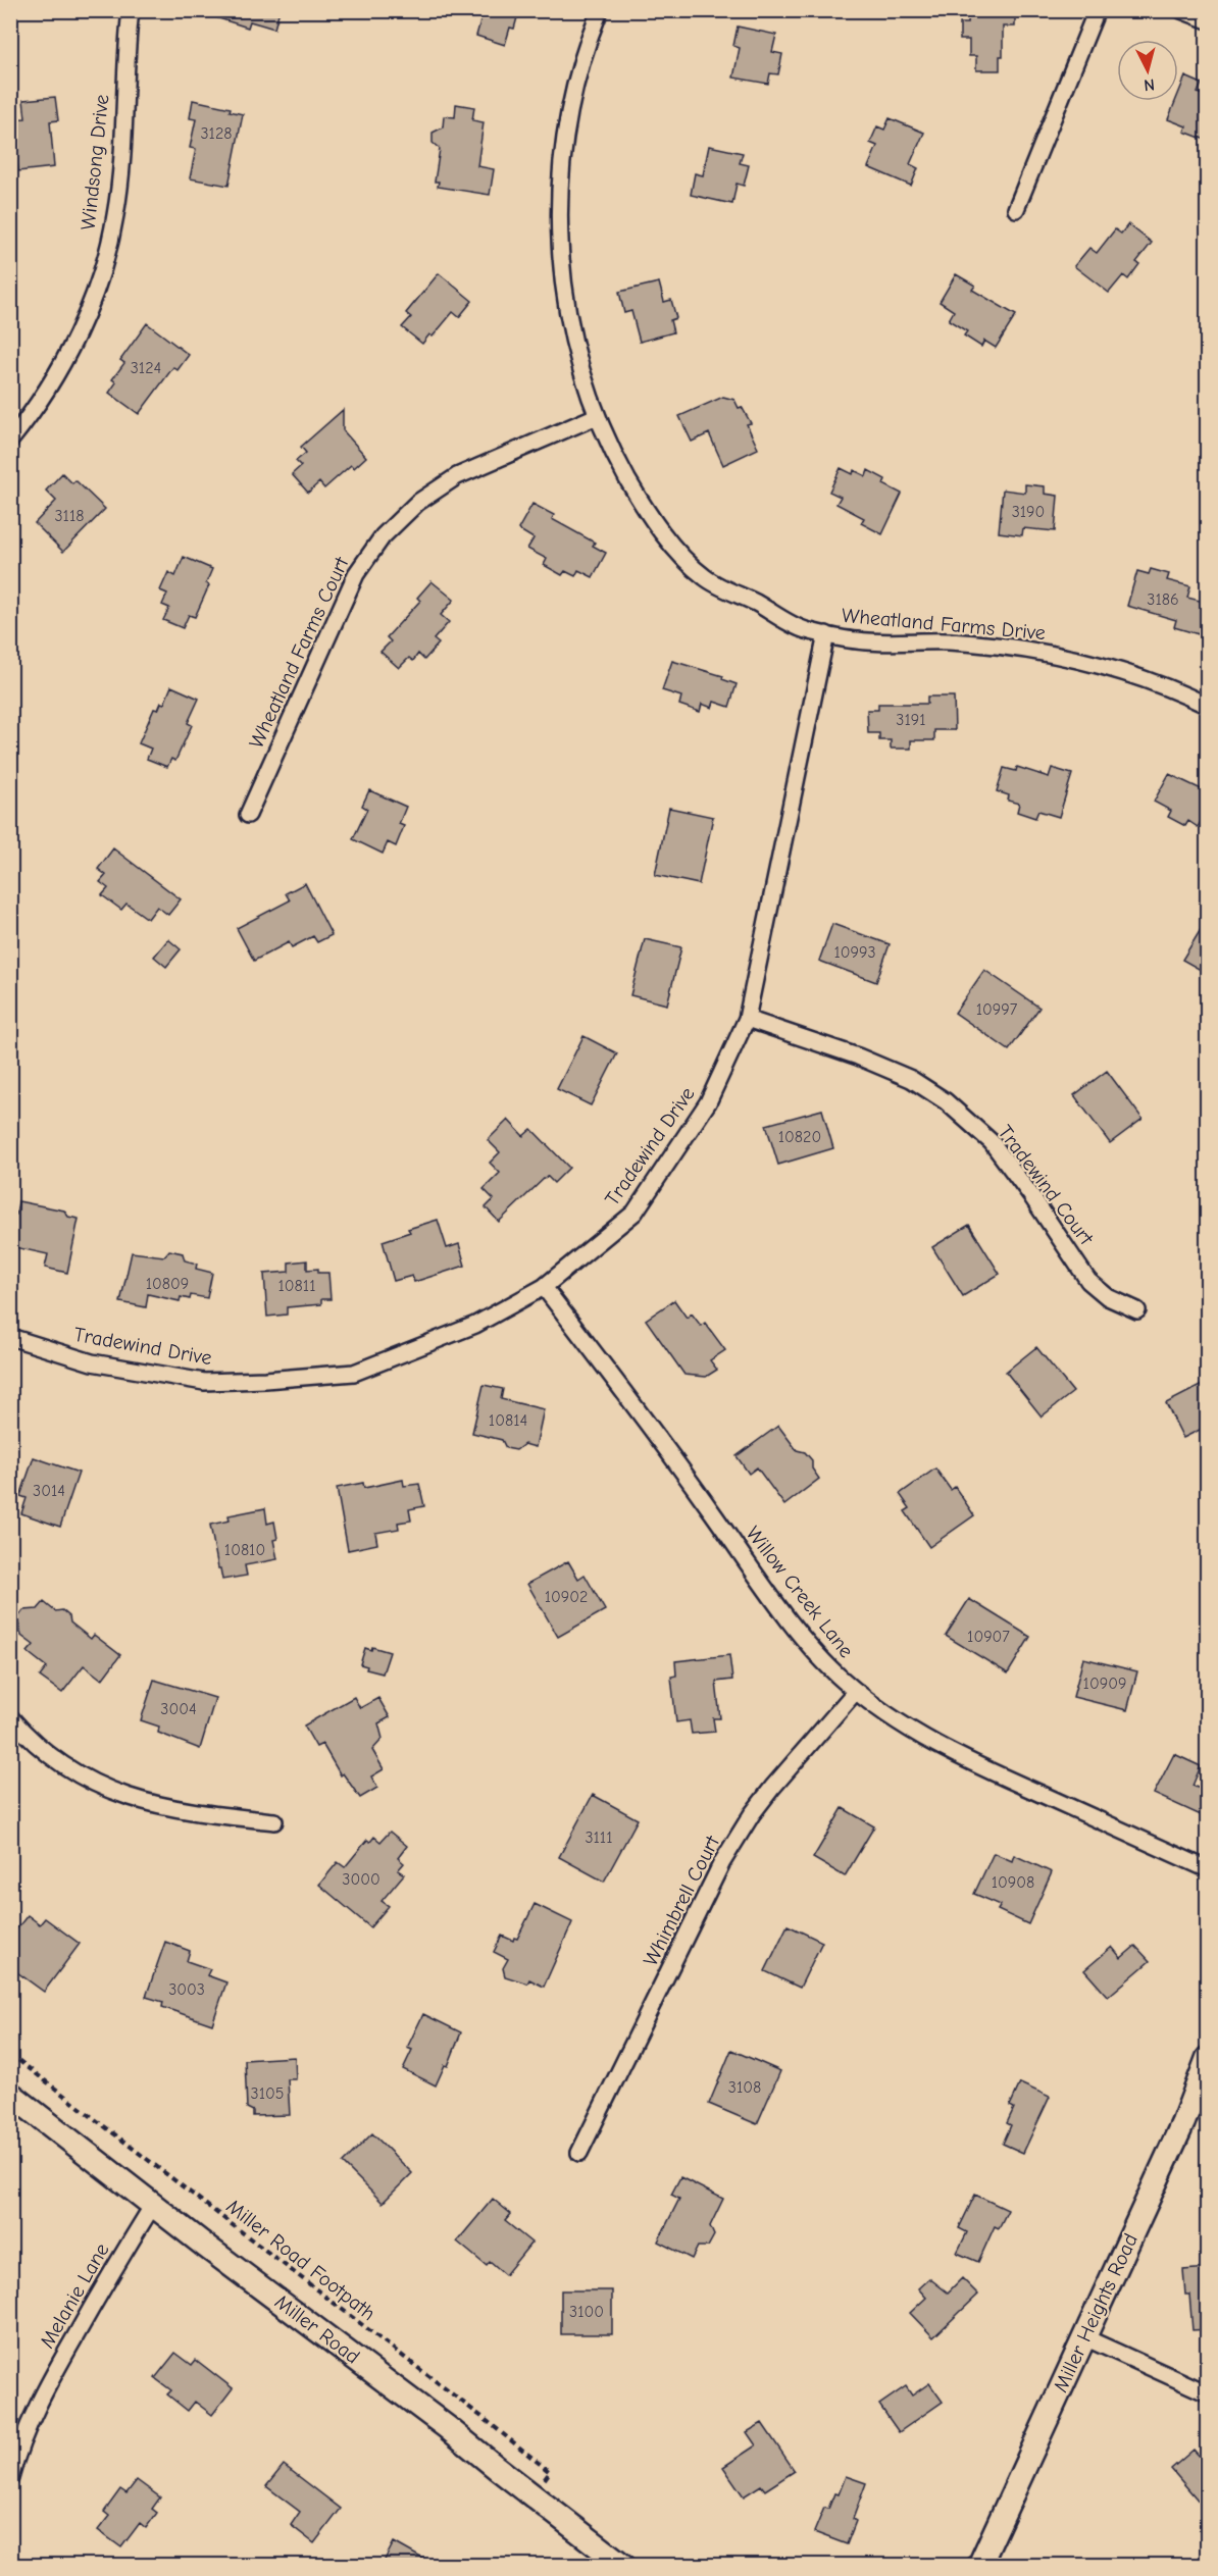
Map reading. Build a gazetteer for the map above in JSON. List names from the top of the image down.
{
  "streets": {
    "street": [
      "Windsong Drive",
      "Wheatland Farms Drive",
      "Wheatland Farms Court",
      "Tradewind Drive",
      "Tradewind Court",
      "Willow Creek Lane",
      "Whimbrell Court",
      "Melanie Lane",
      "Miller Heights Road",
      "Miller Road"
    ],
    "path": ["Miller Road Footpath"]
  },
  "crossings": [
    ["Wheatland Farms Drive", "Wheatland Farms Court"],
    ["Wheatland Farms Drive", "Tradewind Drive"],
    ["Tradewind Drive", "Tradewind Court"],
    ["Tradewind Drive", "Willow Creek Lane"],
    ["Willow Creek Lane", "Whimbrell Court"],
    ["Miller Road Footpath", "Miller Road"],
    ["Melanie Lane", "Miller Road"]
  ],
  "house_numbers": [
    "3128",
    "3124",
    "3190",
    "3118",
    "3186",
    "3191",
    "10993",
    "10997",
    "10820",
    "10809",
    "10811",
    "10814",
    "3014",
    "10810",
    "10902",
    "10907",
    "10909",
    "3004",
    "3111",
    "3000",
    "10908",
    "3003",
    "3108",
    "3105",
    "3100"
  ],
  "north": "bottom"
}
